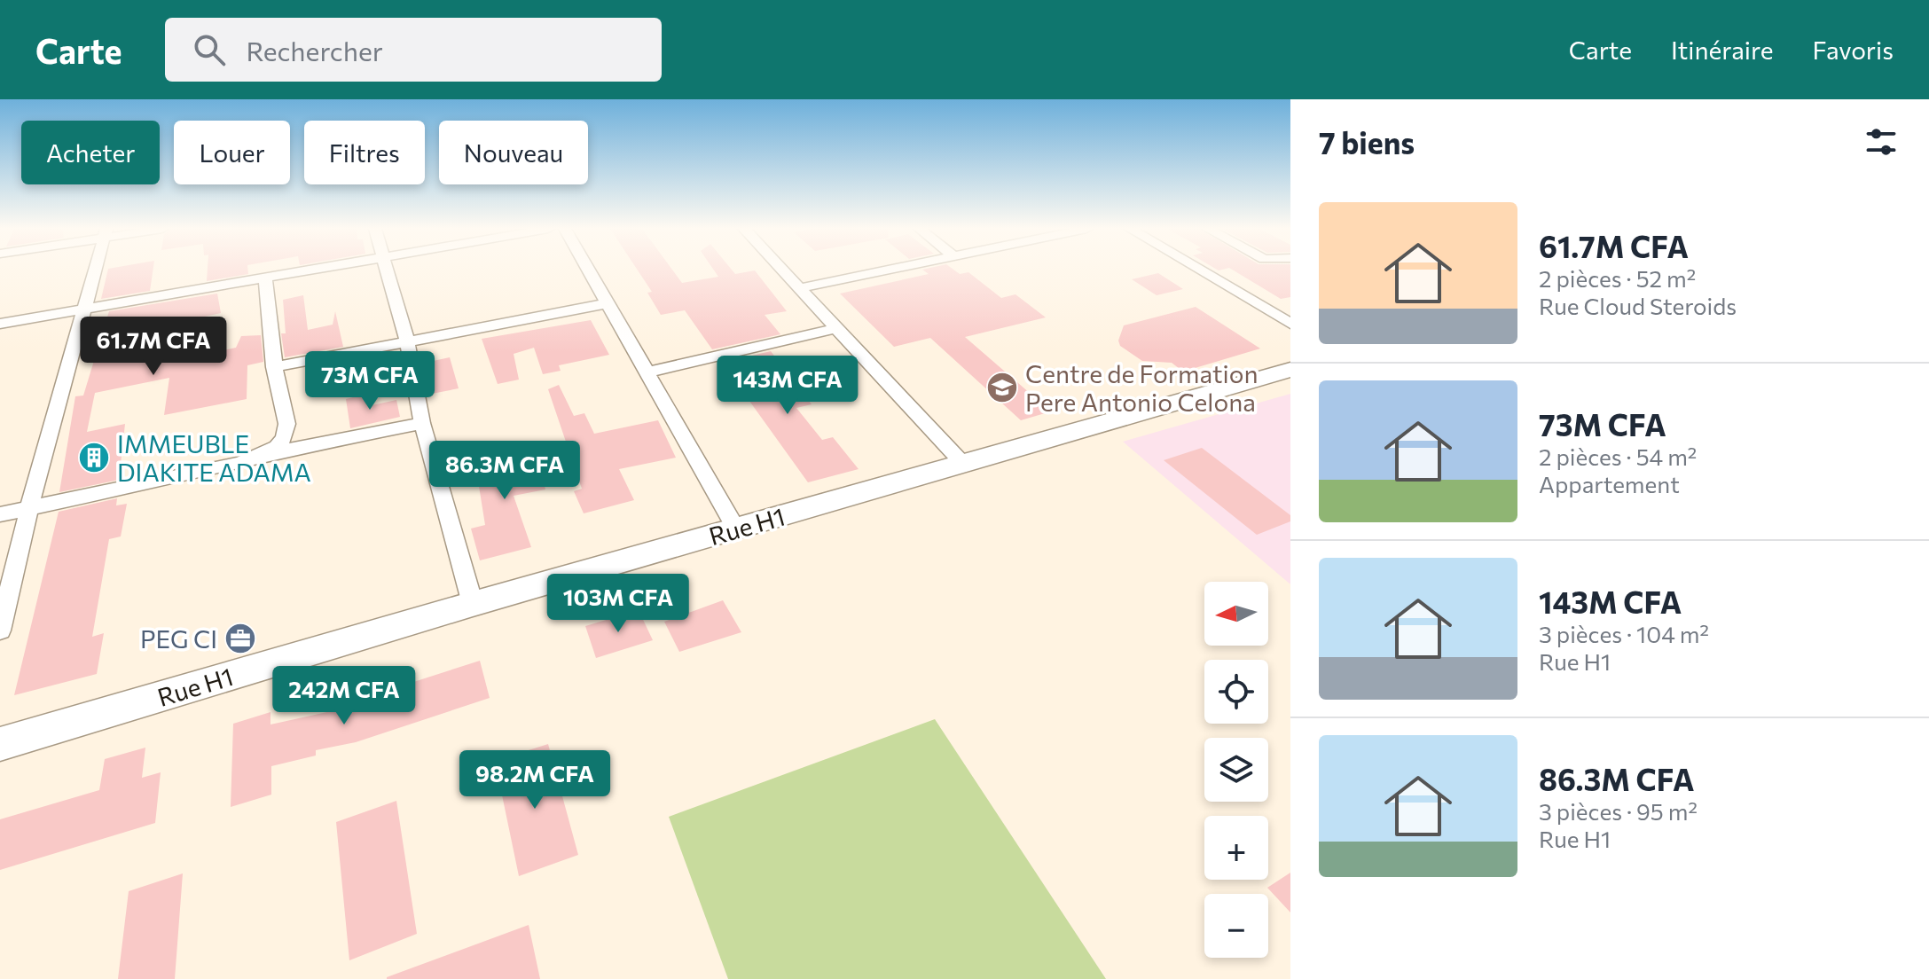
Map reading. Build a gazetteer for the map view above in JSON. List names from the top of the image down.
{
  "streets": {
    "street": ["Rue H1"]
  },
  "places": {
    "school or university": ["Centre de Formation Pere Antonio Celona"],
    "building": ["IMMEUBLE DIAKITE ADAMA"],
    "office": ["PEG CI"]
  },
  "north": "left",
  "page": {
    "header": "Carte",
    "search": "Rechercher",
    "nav": ["Carte", "Itinéraire", "Favoris"],
    "heading": "7 biens",
    "chip": [
      "Acheter",
      "Louer",
      "Filtres",
      "Nouveau"
    ],
    "list": [
      {
        "name": "61.7M CFA",
        "note": "2 pièces · 52 m² · Rue Cloud Steroids"
      },
      {
        "name": "73M CFA",
        "note": "2 pièces · 54 m² · Appartement"
      },
      {
        "name": "143M CFA",
        "note": "3 pièces · 104 m² · Rue H1"
      },
      {
        "name": "86.3M CFA",
        "note": "3 pièces · 95 m² · Rue H1"
      }
    ],
    "price": [
      "61.7M CFA",
      "73M CFA",
      "143M CFA",
      "86.3M CFA",
      "103M CFA",
      "242M CFA",
      "98.2M CFA"
    ],
    "map_buttons": ["+", "−"]
  }
}
